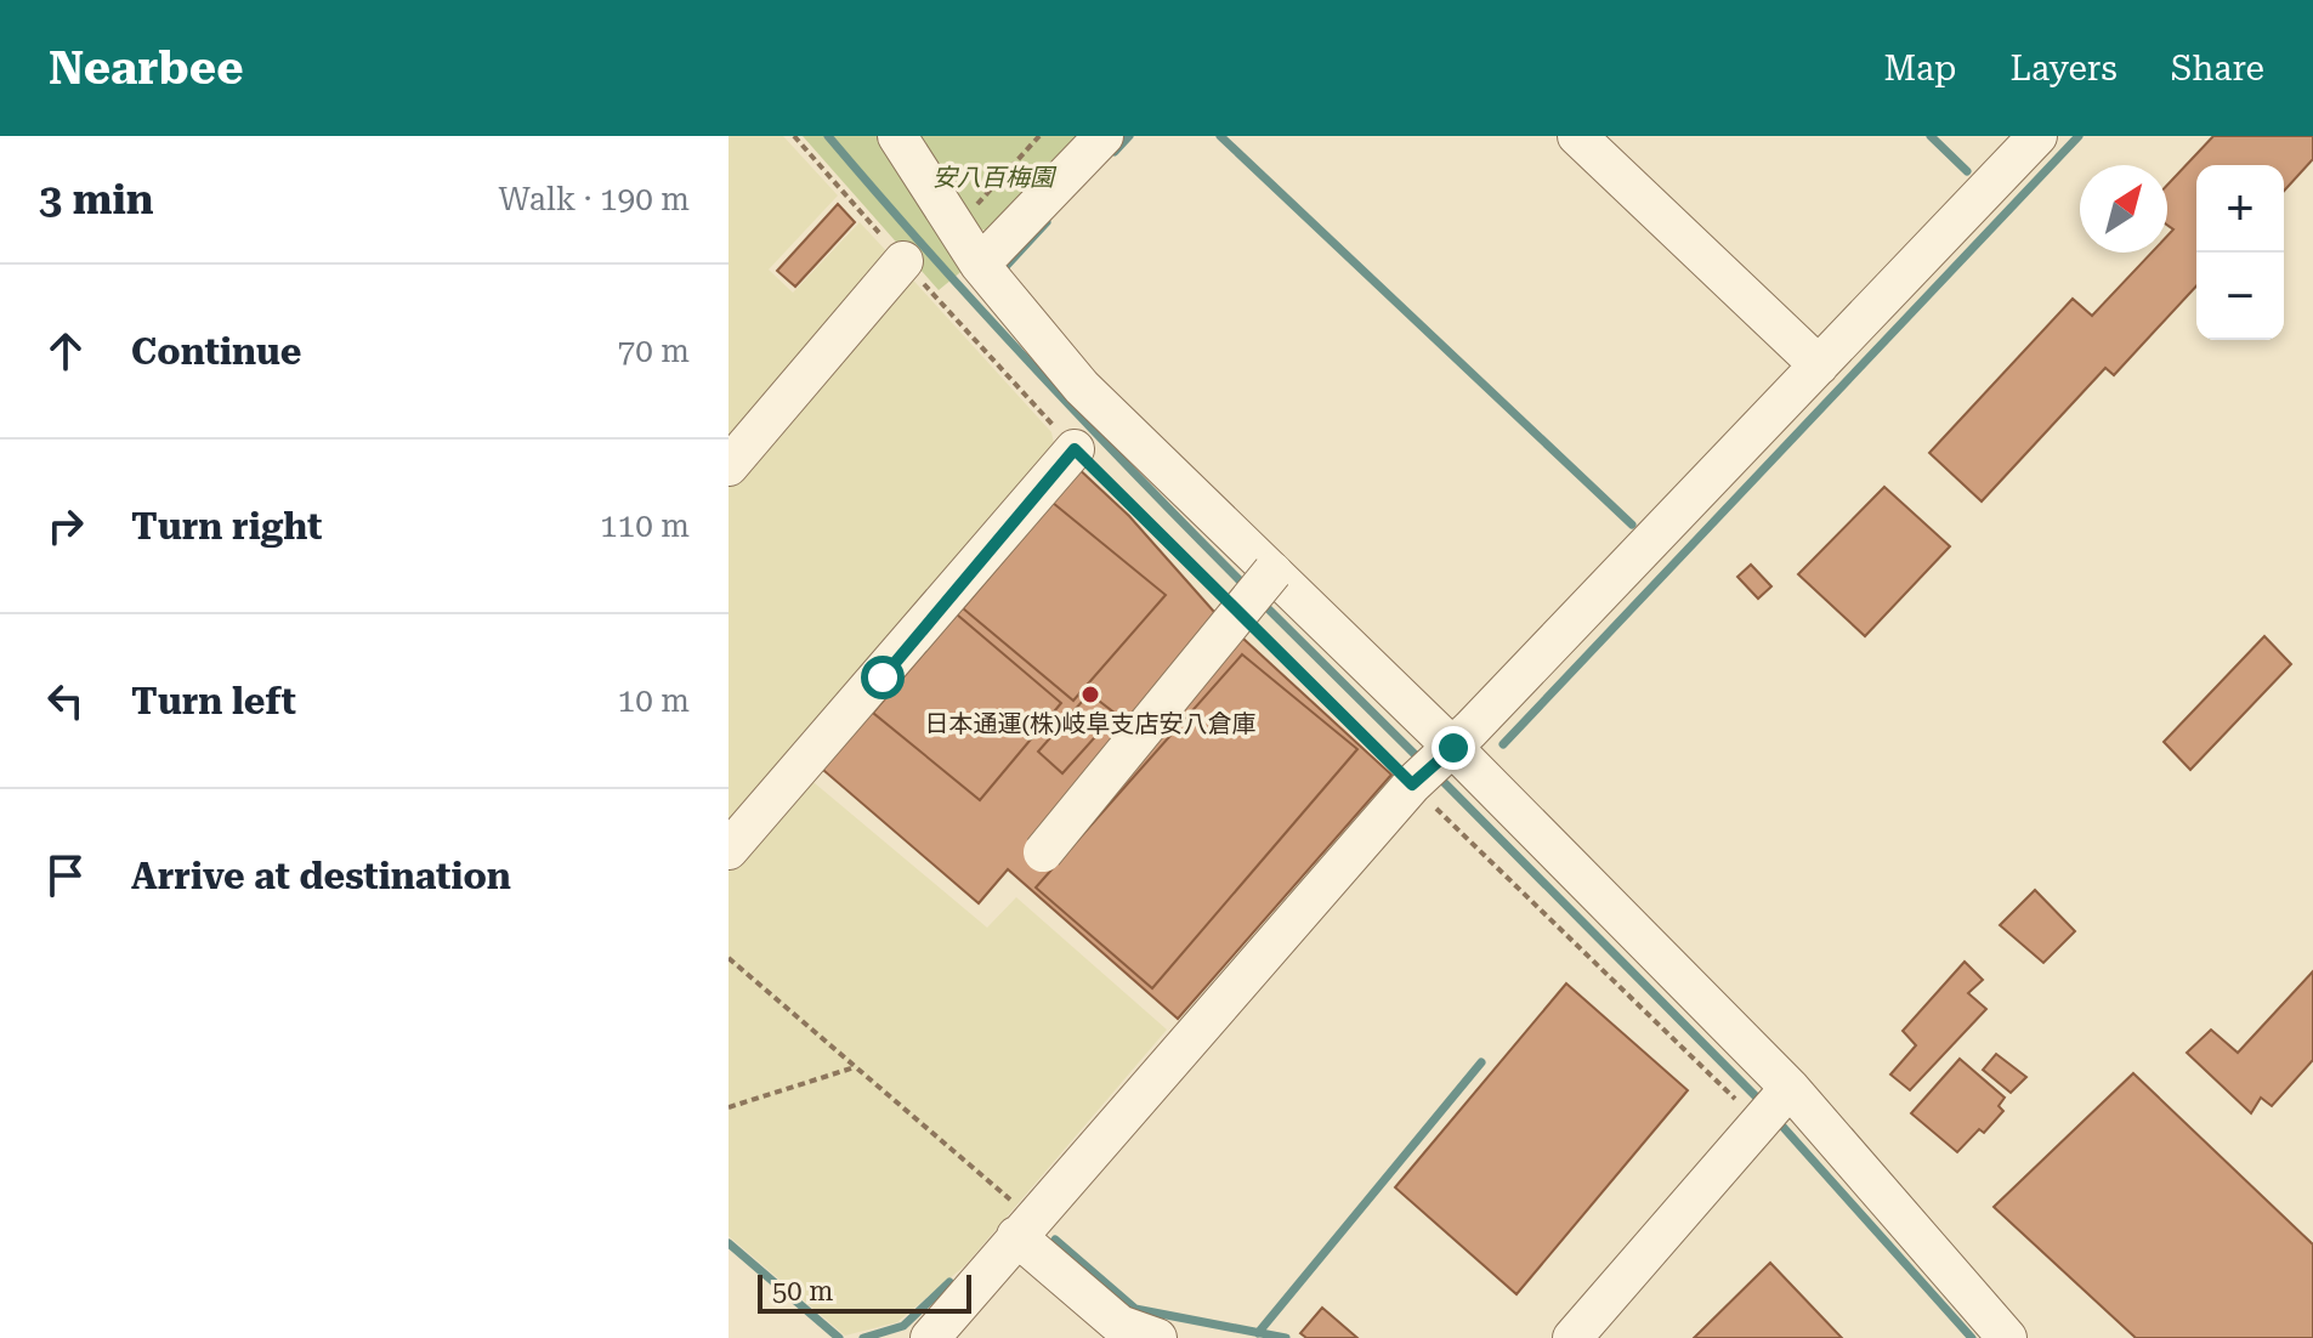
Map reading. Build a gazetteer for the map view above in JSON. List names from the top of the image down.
{
  "parks": ["安八百梅園"],
  "places": ["日本通運(株)岐阜支店安八倉庫"],
  "scale_bar": "50 m",
  "north": "top right",
  "page": {
    "header": "Nearbee",
    "nav": ["Map", "Layers", "Share"],
    "heading": ["3 min", "Walk · 190 m"],
    "map_buttons": ["+", "−"],
    "list": [
      ["Continue", "70 m"],
      ["Turn right", "110 m"],
      ["Turn left", "10 m"],
      "Arrive at destination"
    ],
    "scale": "50 m"
  }
}
